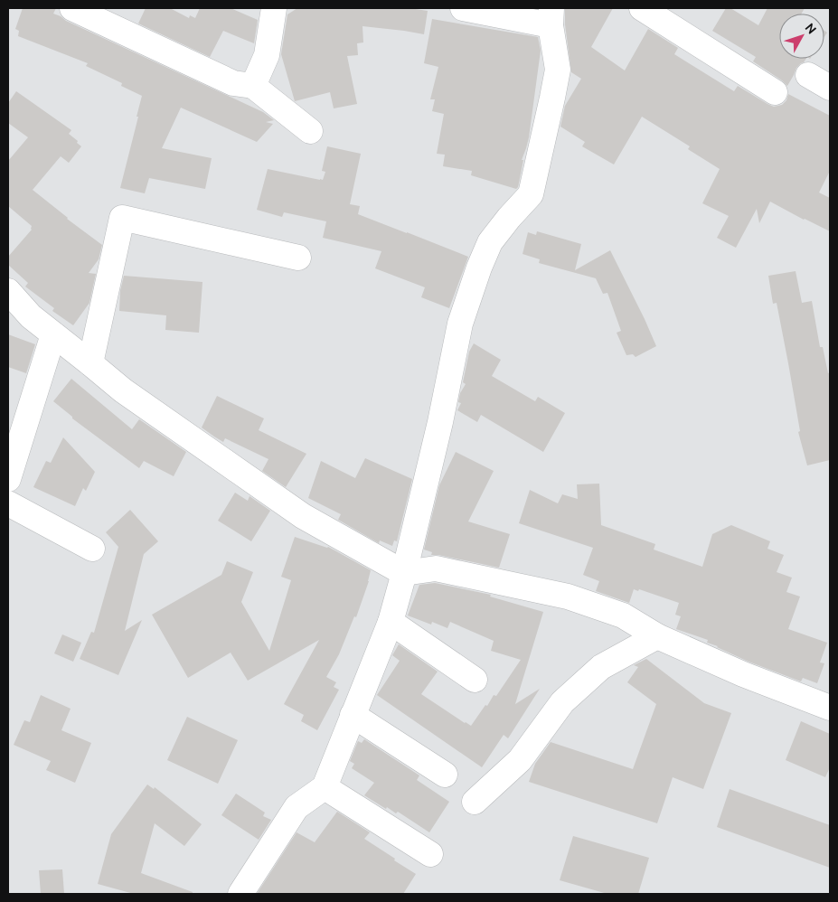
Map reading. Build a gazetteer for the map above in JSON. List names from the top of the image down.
{
  "north": "top right"
}
